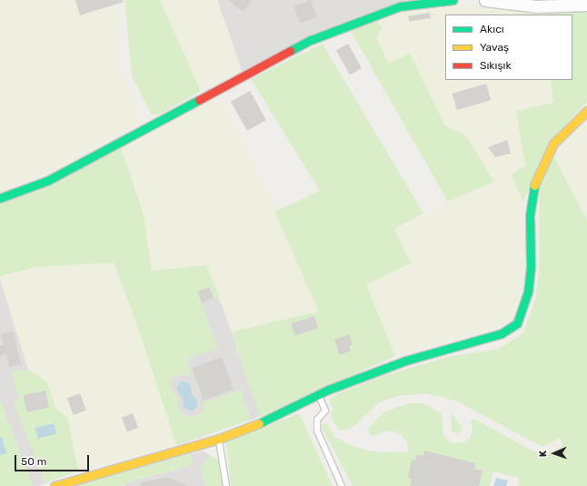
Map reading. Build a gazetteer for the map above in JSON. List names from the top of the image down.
{
  "legend": ["Akıcı", "Yavaş", "Sıkışık"],
  "scale_bar": "50 m",
  "north": "left"
}
